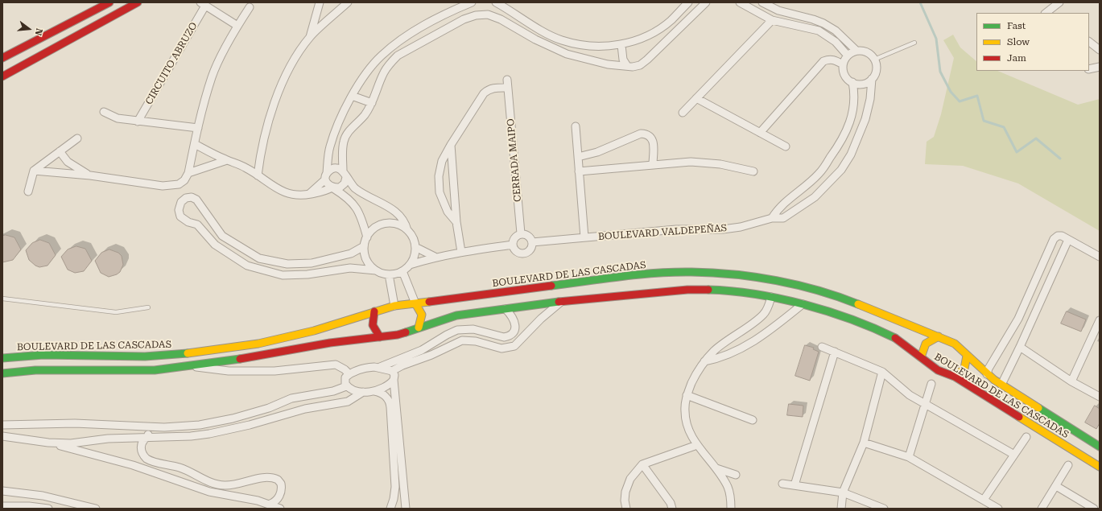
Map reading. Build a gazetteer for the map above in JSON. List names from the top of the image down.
{
  "streets": {
    "main road": ["BOULEVARD DE LAS CASCADAS"],
    "street": ["CIRCUITO ABRUZO", "CERRADA MAIPO", "BOULEVARD VALDEPEÑAS"]
  },
  "crossings": [
    ["CERRADA MAIPO", "BOULEVARD VALDEPEÑAS"]
  ],
  "legend": ["Fast", "Slow", "Jam"],
  "north": "right"
}
